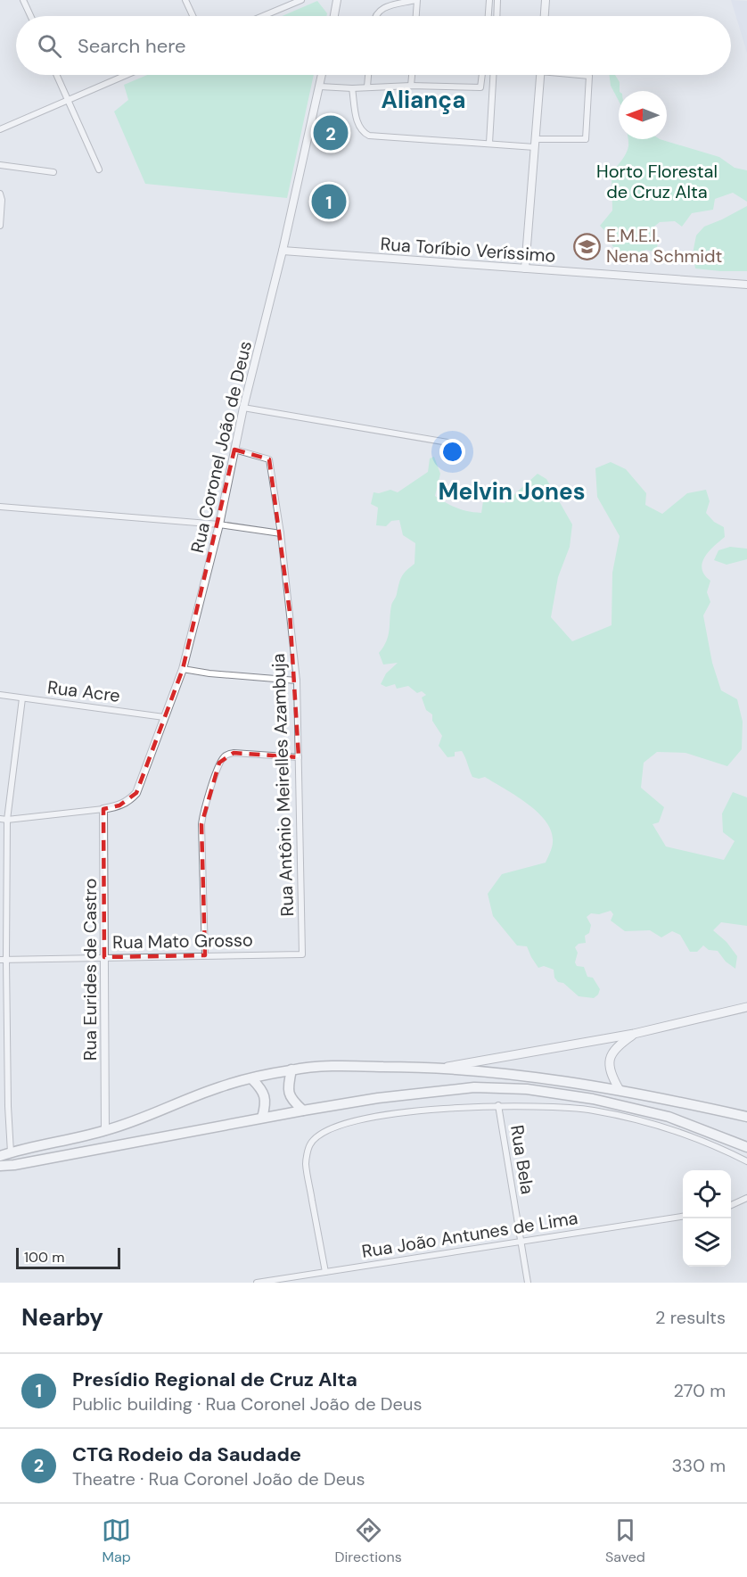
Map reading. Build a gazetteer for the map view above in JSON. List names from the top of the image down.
{
  "streets": {
    "street": [
      "Rua Toríbio Veríssimo",
      "Rua Coronel João de Deus",
      "Rua Acre",
      "Rua Antônio Meirelles Azambuja",
      "Rua Mato Grosso",
      "Rua Eurides de Castro",
      "Rua Bela",
      "Rua João Antunes de Lima"
    ]
  },
  "crossings": [
    ["Rua Toríbio Veríssimo", "Rua Coronel João de Deus"],
    ["Rua Coronel João de Deus", "Rua Acre"],
    ["Rua Coronel João de Deus", "Rua Antônio Meirelles Azambuja"],
    ["Rua Coronel João de Deus", "Rua Eurides de Castro"],
    ["Rua Antônio Meirelles Azambuja", "Rua Mato Grosso"],
    ["Rua Mato Grosso", "Rua Eurides de Castro"],
    ["Rua Bela", "Rua João Antunes de Lima"]
  ],
  "districts": ["Aliança", "Melvin Jones"],
  "parks": ["Horto Florestal de Cruz Alta"],
  "places": {
    "school or university": ["E.M.E.I. Nena Schmidt"]
  },
  "scale_bar": "100 m",
  "north": "left",
  "page": {
    "search": "Search here",
    "pins": ["2", "1"],
    "scale": "100 m",
    "heading": ["Nearby", "2 results"],
    "list": [
      {
        "mark": "1",
        "name": "Presídio Regional de Cruz Alta",
        "note": "Public building · Rua Coronel João de Deus",
        "value": "270 m"
      },
      {
        "mark": "2",
        "name": "CTG Rodeio da Saudade",
        "note": "Theatre · Rua Coronel João de Deus",
        "value": "330 m"
      }
    ],
    "nav": ["Map", "Directions", "Saved"]
  }
}
